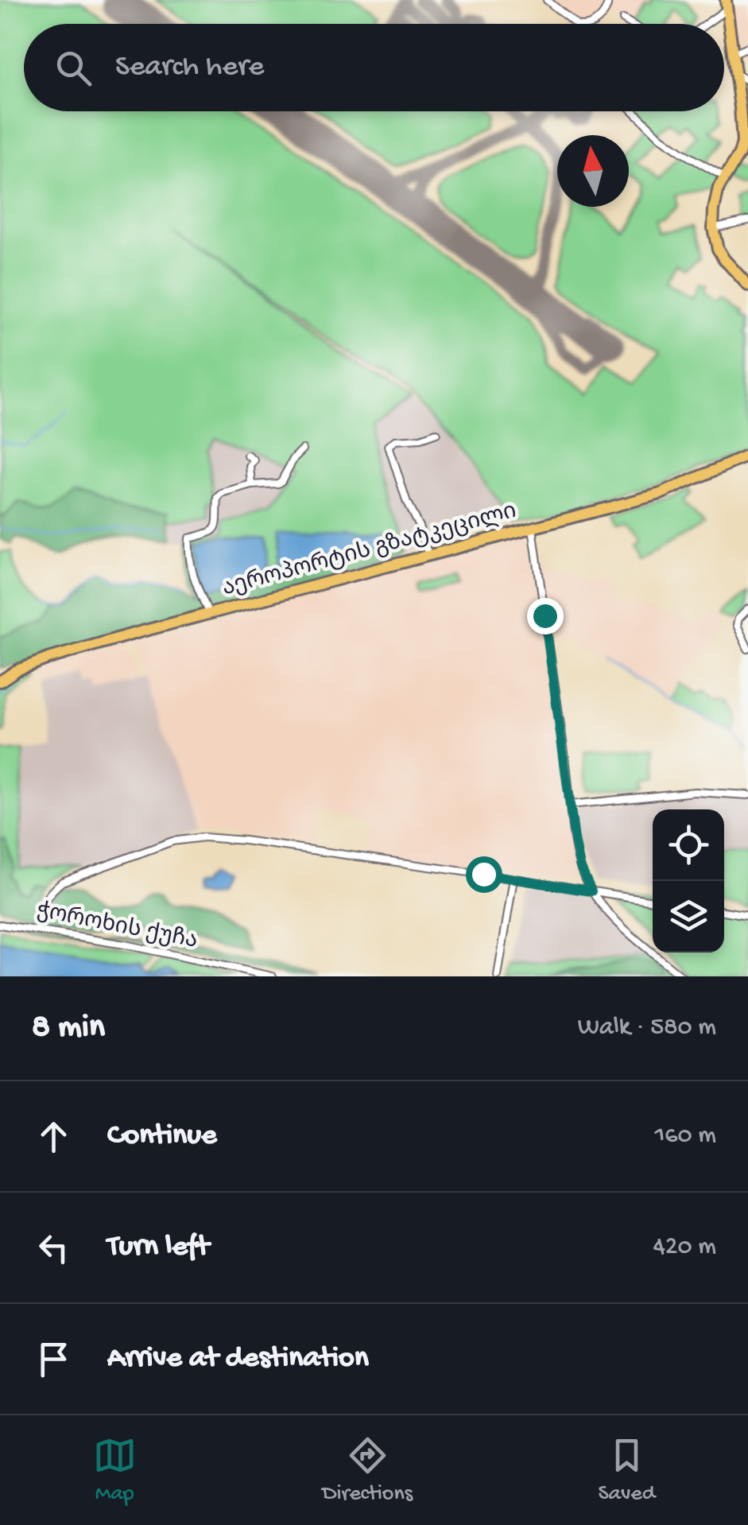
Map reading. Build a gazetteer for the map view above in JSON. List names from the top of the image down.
{
  "streets": {
    "highway": ["აეროპორტის გზატკეცილი"],
    "street": ["ჭოროხის ქუჩა"]
  },
  "north": "top",
  "page": {
    "search": "Search here",
    "heading": ["8 min", "Walk · 580 m"],
    "list": [
      ["Continue", "160 m"],
      ["Turn left", "420 m"],
      "Arrive at destination"
    ],
    "nav": ["Map", "Directions", "Saved"]
  }
}
